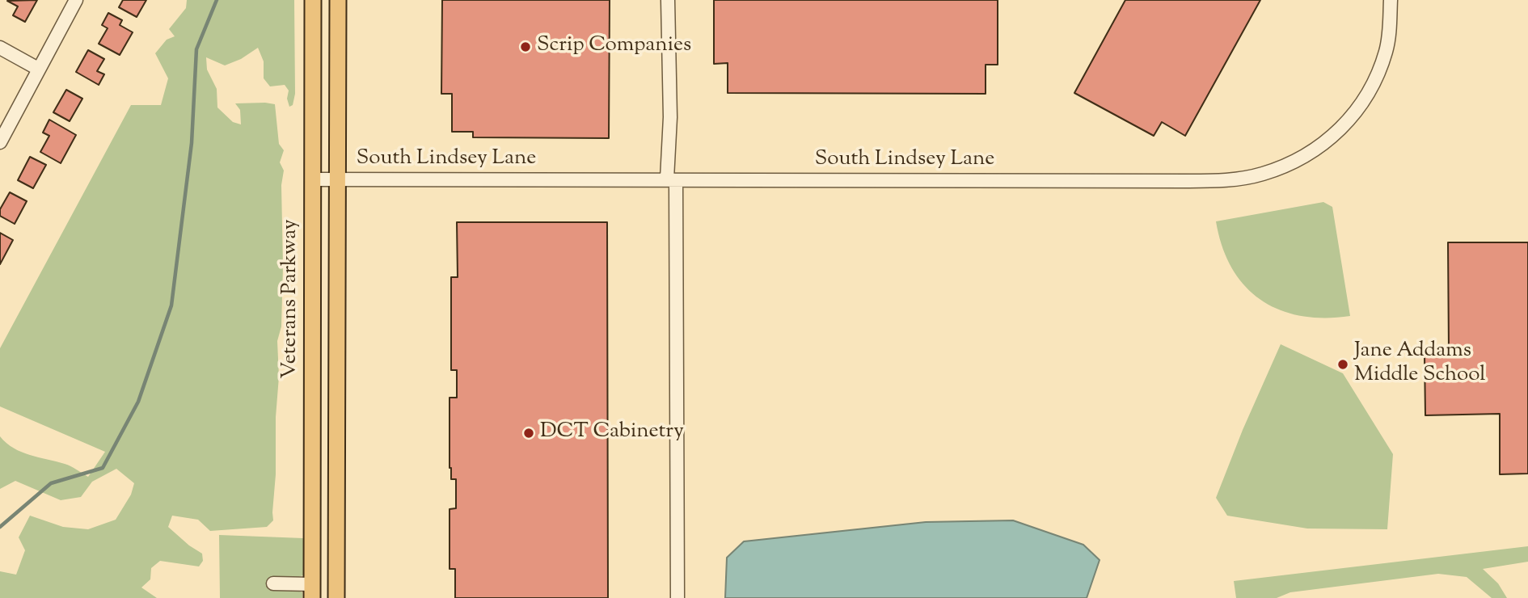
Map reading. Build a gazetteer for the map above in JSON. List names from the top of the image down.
{
  "streets": {
    "main road": ["Veterans Parkway"],
    "street": ["South Lindsey Lane"]
  },
  "crossings": [
    ["South Lindsey Lane", "Veterans Parkway"]
  ],
  "places": ["Scrip Companies", "Jane Addams Middle School", "DCT Cabinetry"]
}
